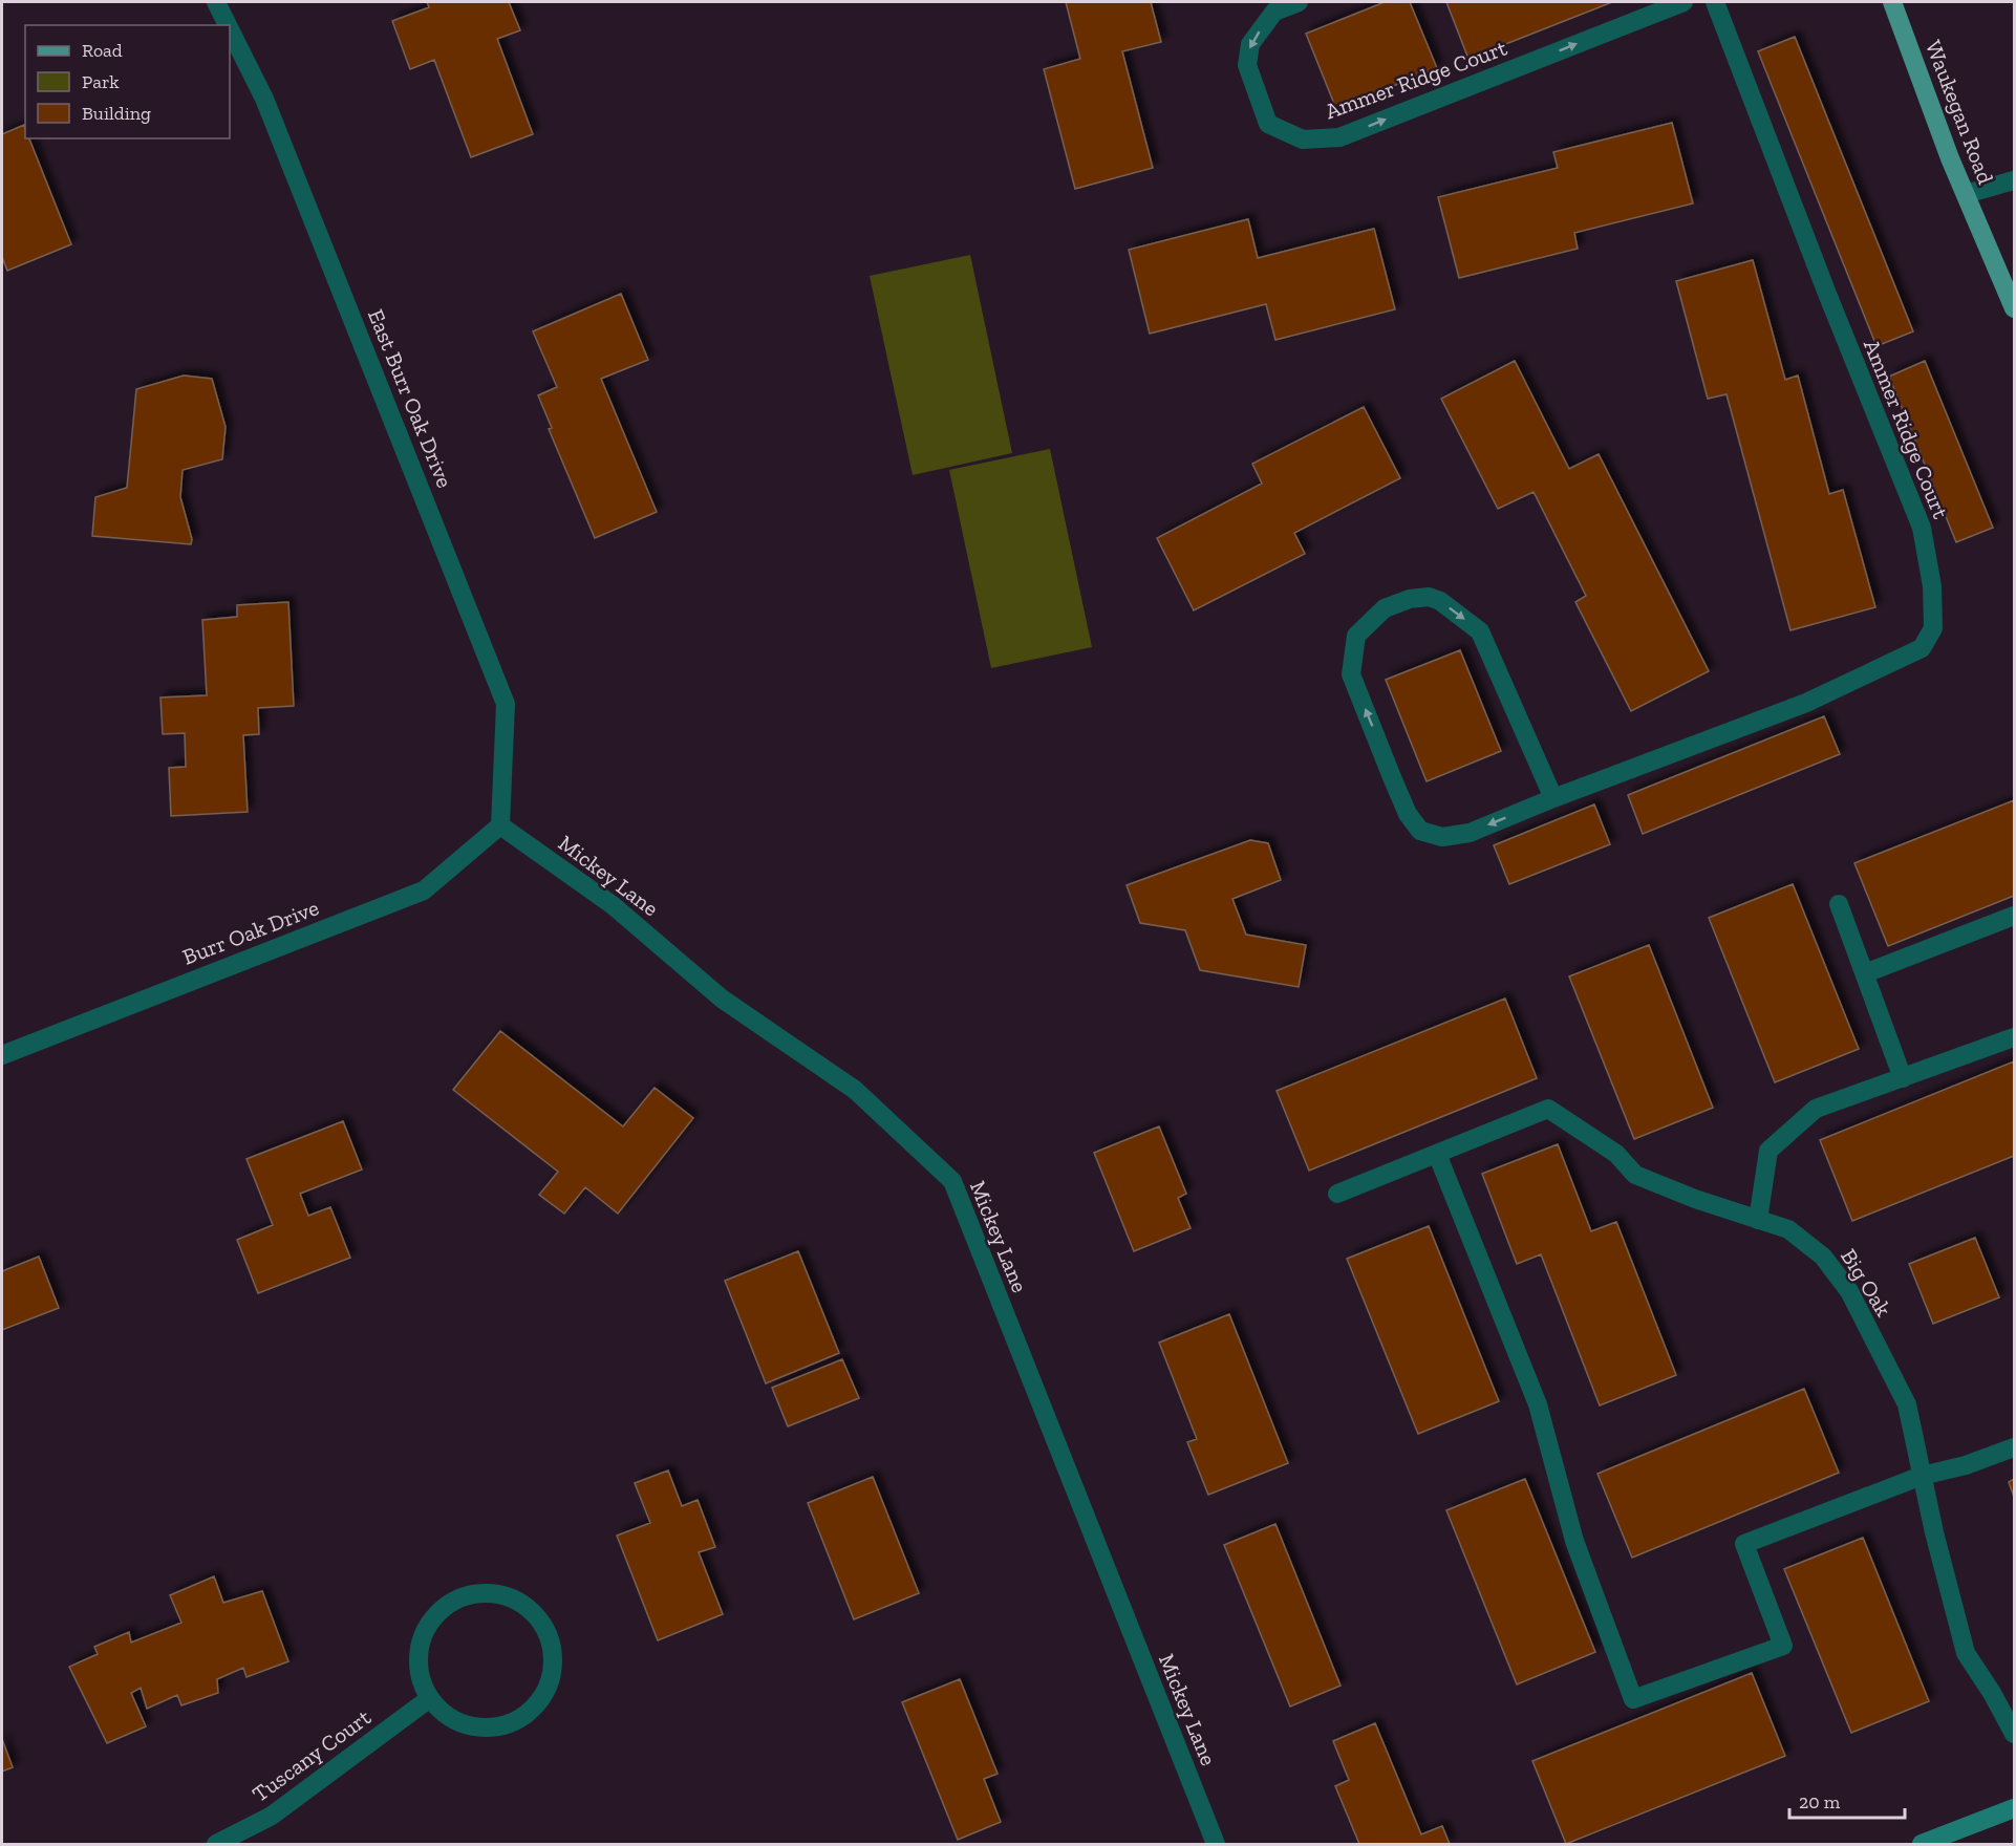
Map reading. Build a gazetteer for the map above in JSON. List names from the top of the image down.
{
  "streets": {
    "main road": ["Waukegan Road"],
    "street": [
      "Ammer Ridge Court",
      "East Burr Oak Drive",
      "Mickey Lane",
      "Burr Oak Drive",
      "Big Oak",
      "Tuscany Court"
    ]
  },
  "crossings": [
    ["East Burr Oak Drive", "Mickey Lane"],
    ["East Burr Oak Drive", "Burr Oak Drive"],
    ["Mickey Lane", "Burr Oak Drive"]
  ],
  "legend": ["Road", "Park", "Building"],
  "scale_bar": "20 m"
}
